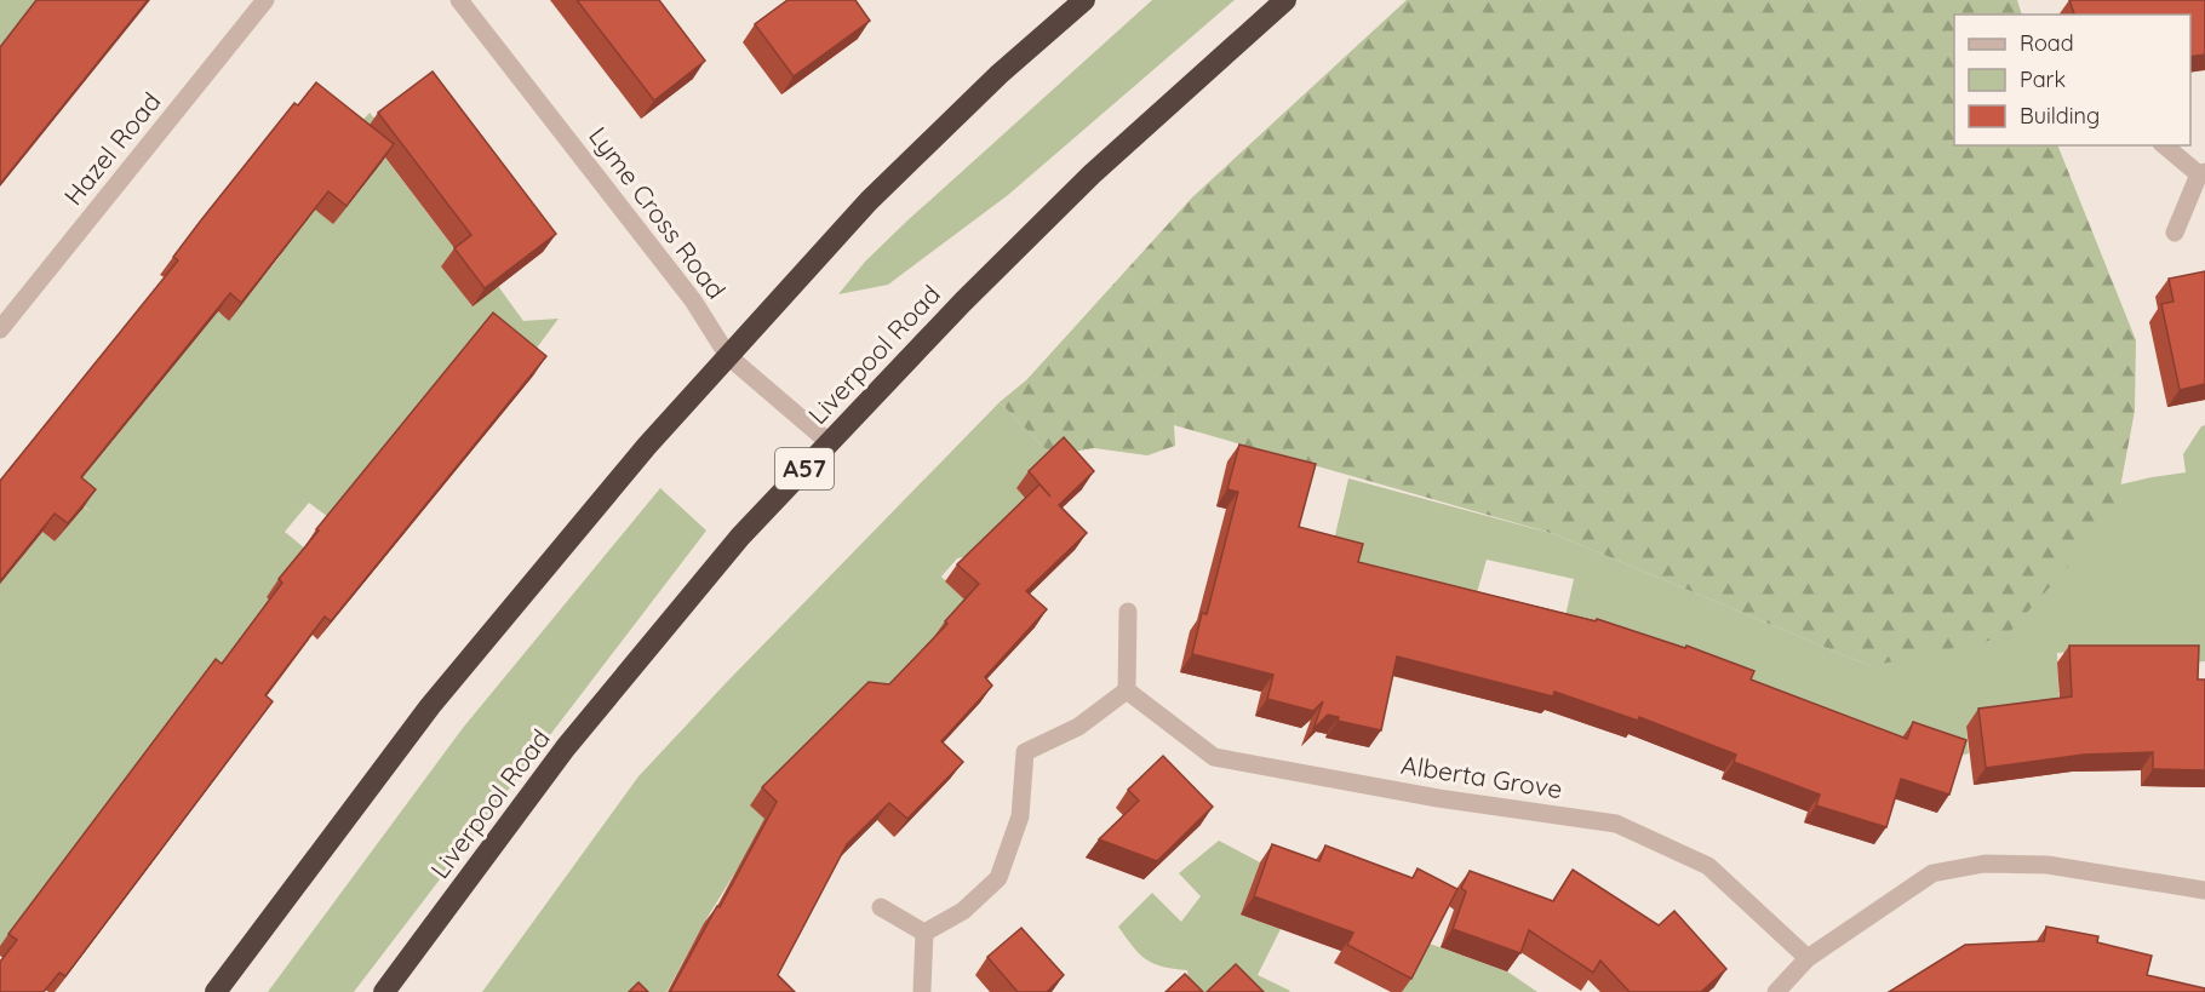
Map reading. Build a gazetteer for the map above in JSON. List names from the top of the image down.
{
  "streets": {
    "highway": ["Liverpool Road", "A57"],
    "street": ["Hazel Road", "Lyme Cross Road", "Alberta Grove"]
  },
  "crossings": [
    ["Lyme Cross Road", "Liverpool Road"]
  ],
  "legend": ["Road", "Park", "Building"]
}
